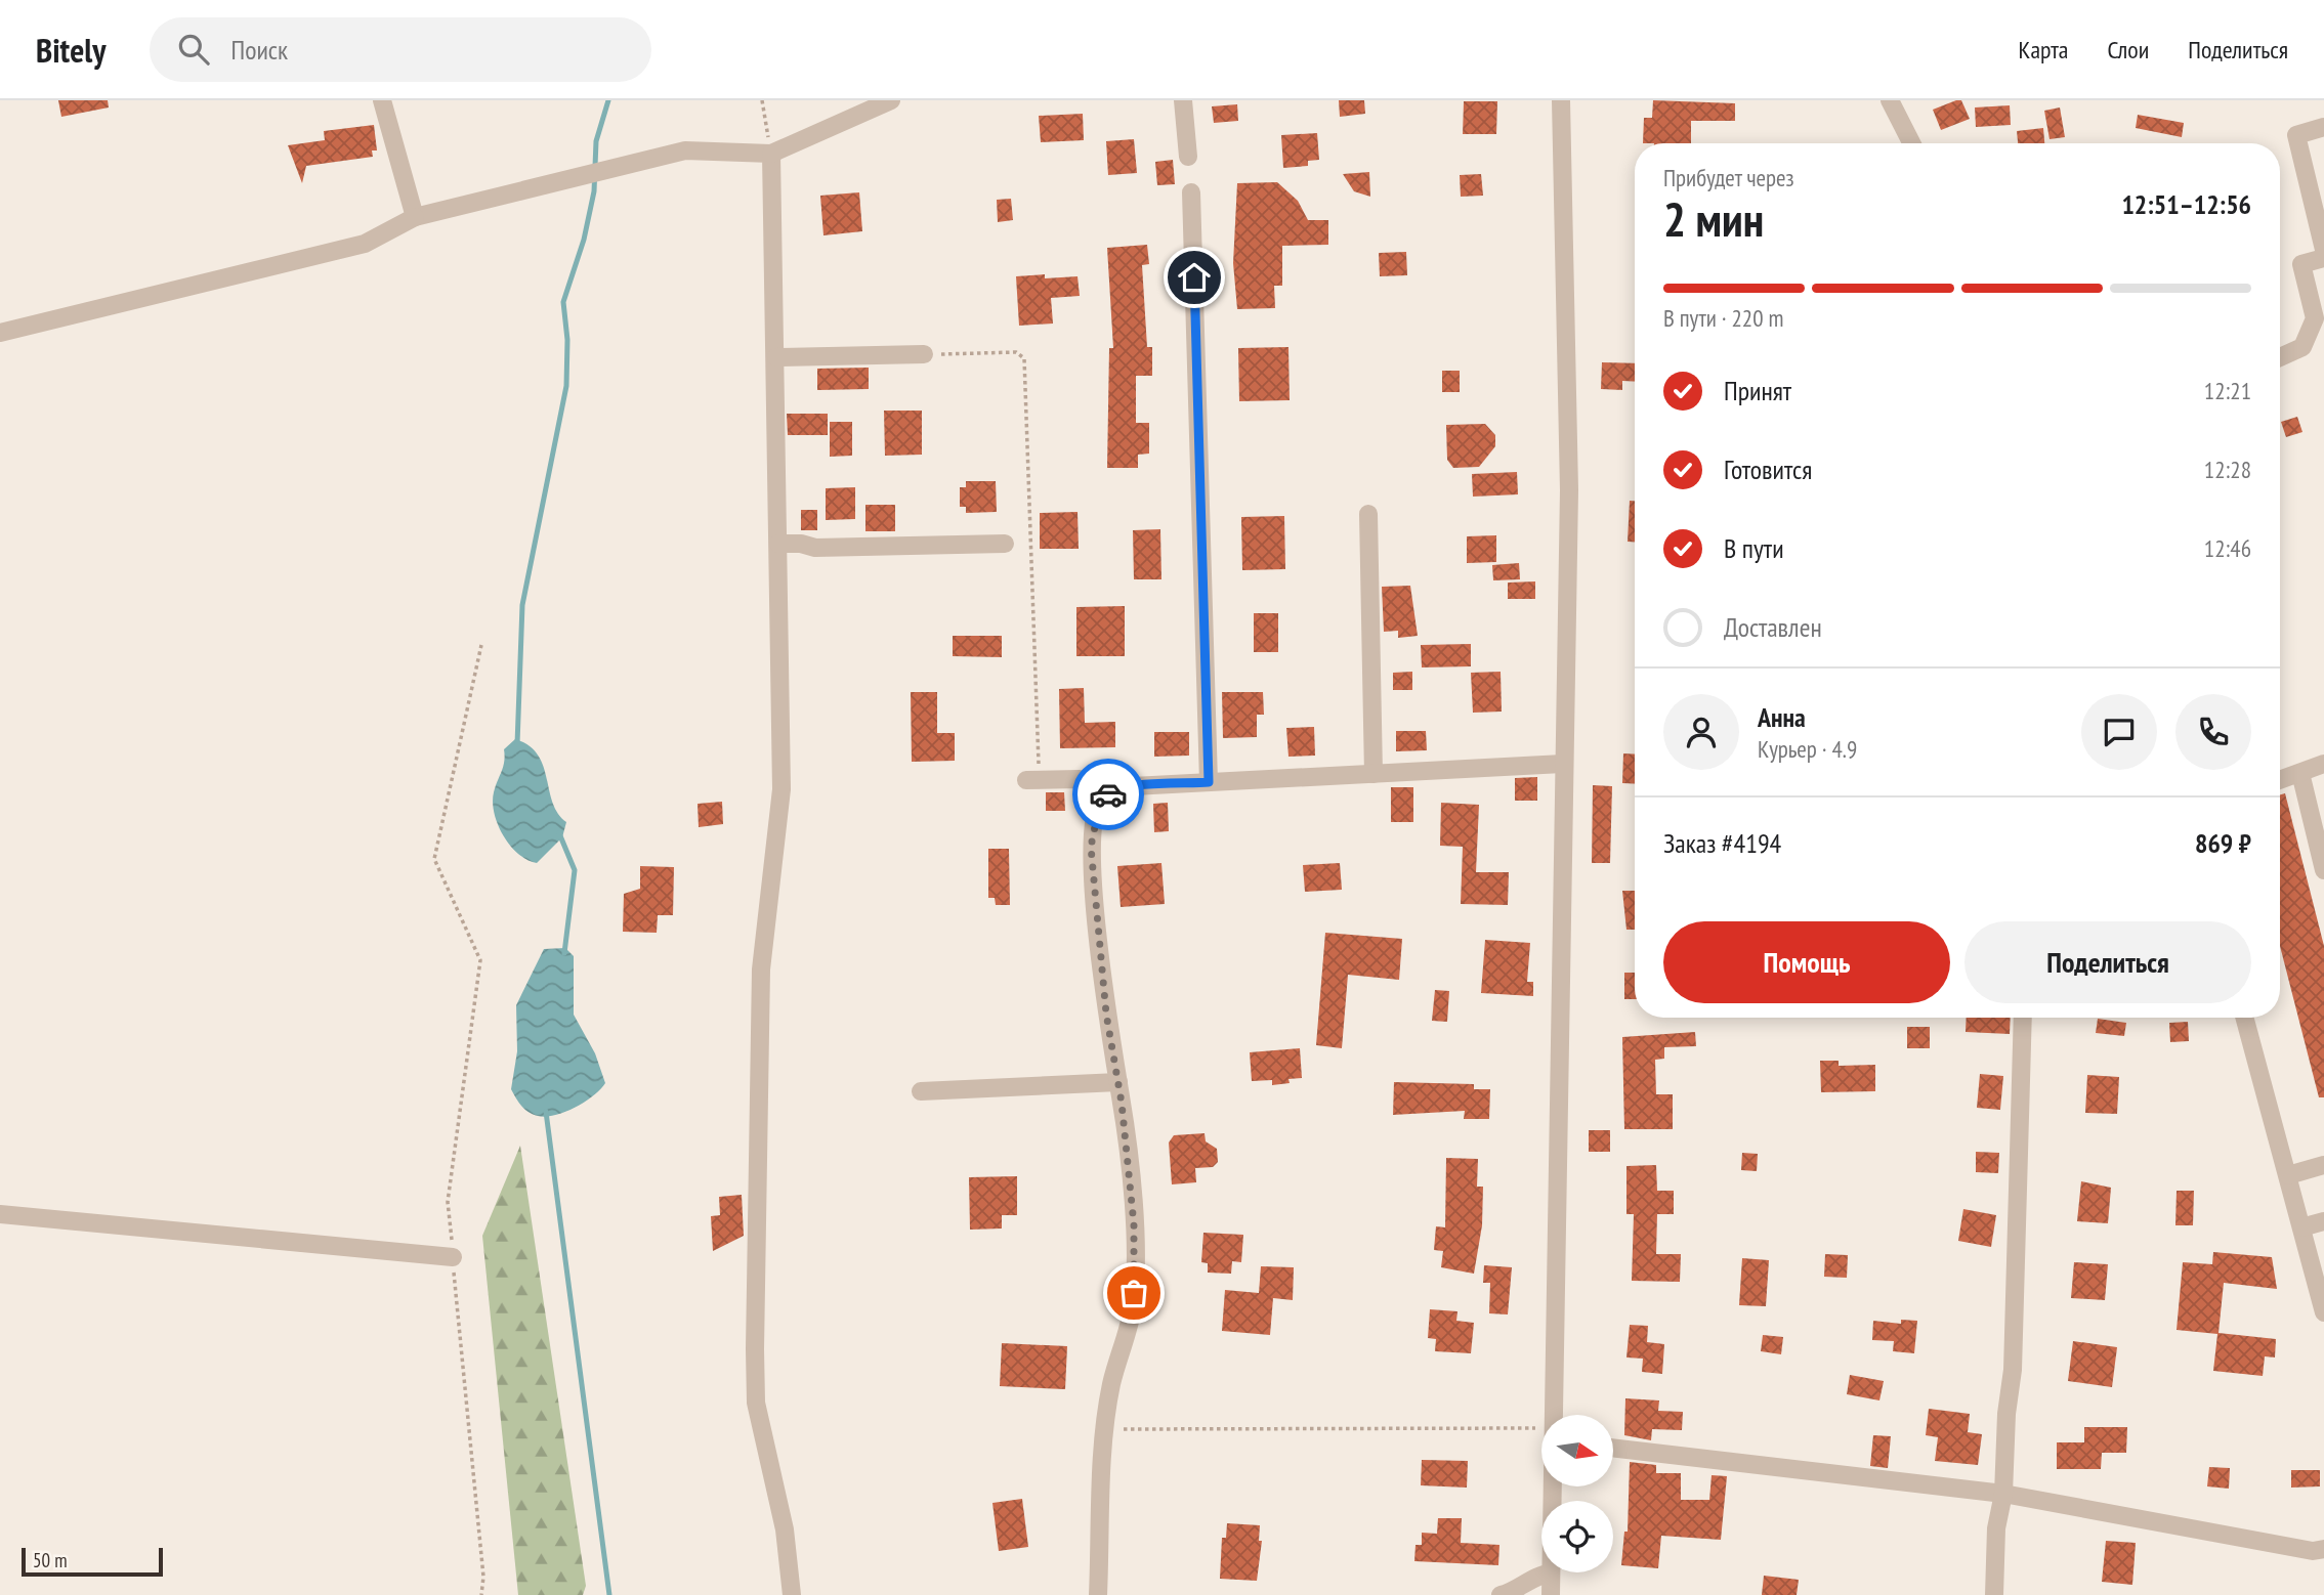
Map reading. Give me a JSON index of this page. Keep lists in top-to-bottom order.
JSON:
{
  "scale_bar": "50 m",
  "north": "right",
  "page": {
    "header": "Bitely",
    "search": "Поиск",
    "nav": ["Карта", "Слои", "Поделиться"],
    "heading": ["2 мин", "Прибудет через", "12:51–12:56"],
    "panel": [
      "Анна",
      "Курьер · 4.9",
      "Заказ #4194",
      "869 ₽"
    ],
    "bar": "В пути · 220 m",
    "list": [
      ["Принят", "12:21"],
      ["Готовится", "12:28"],
      ["В пути", "12:46"],
      "Доставлен"
    ],
    "buttons": ["Помощь", "Поделиться"],
    "scale": "50 m"
  }
}
